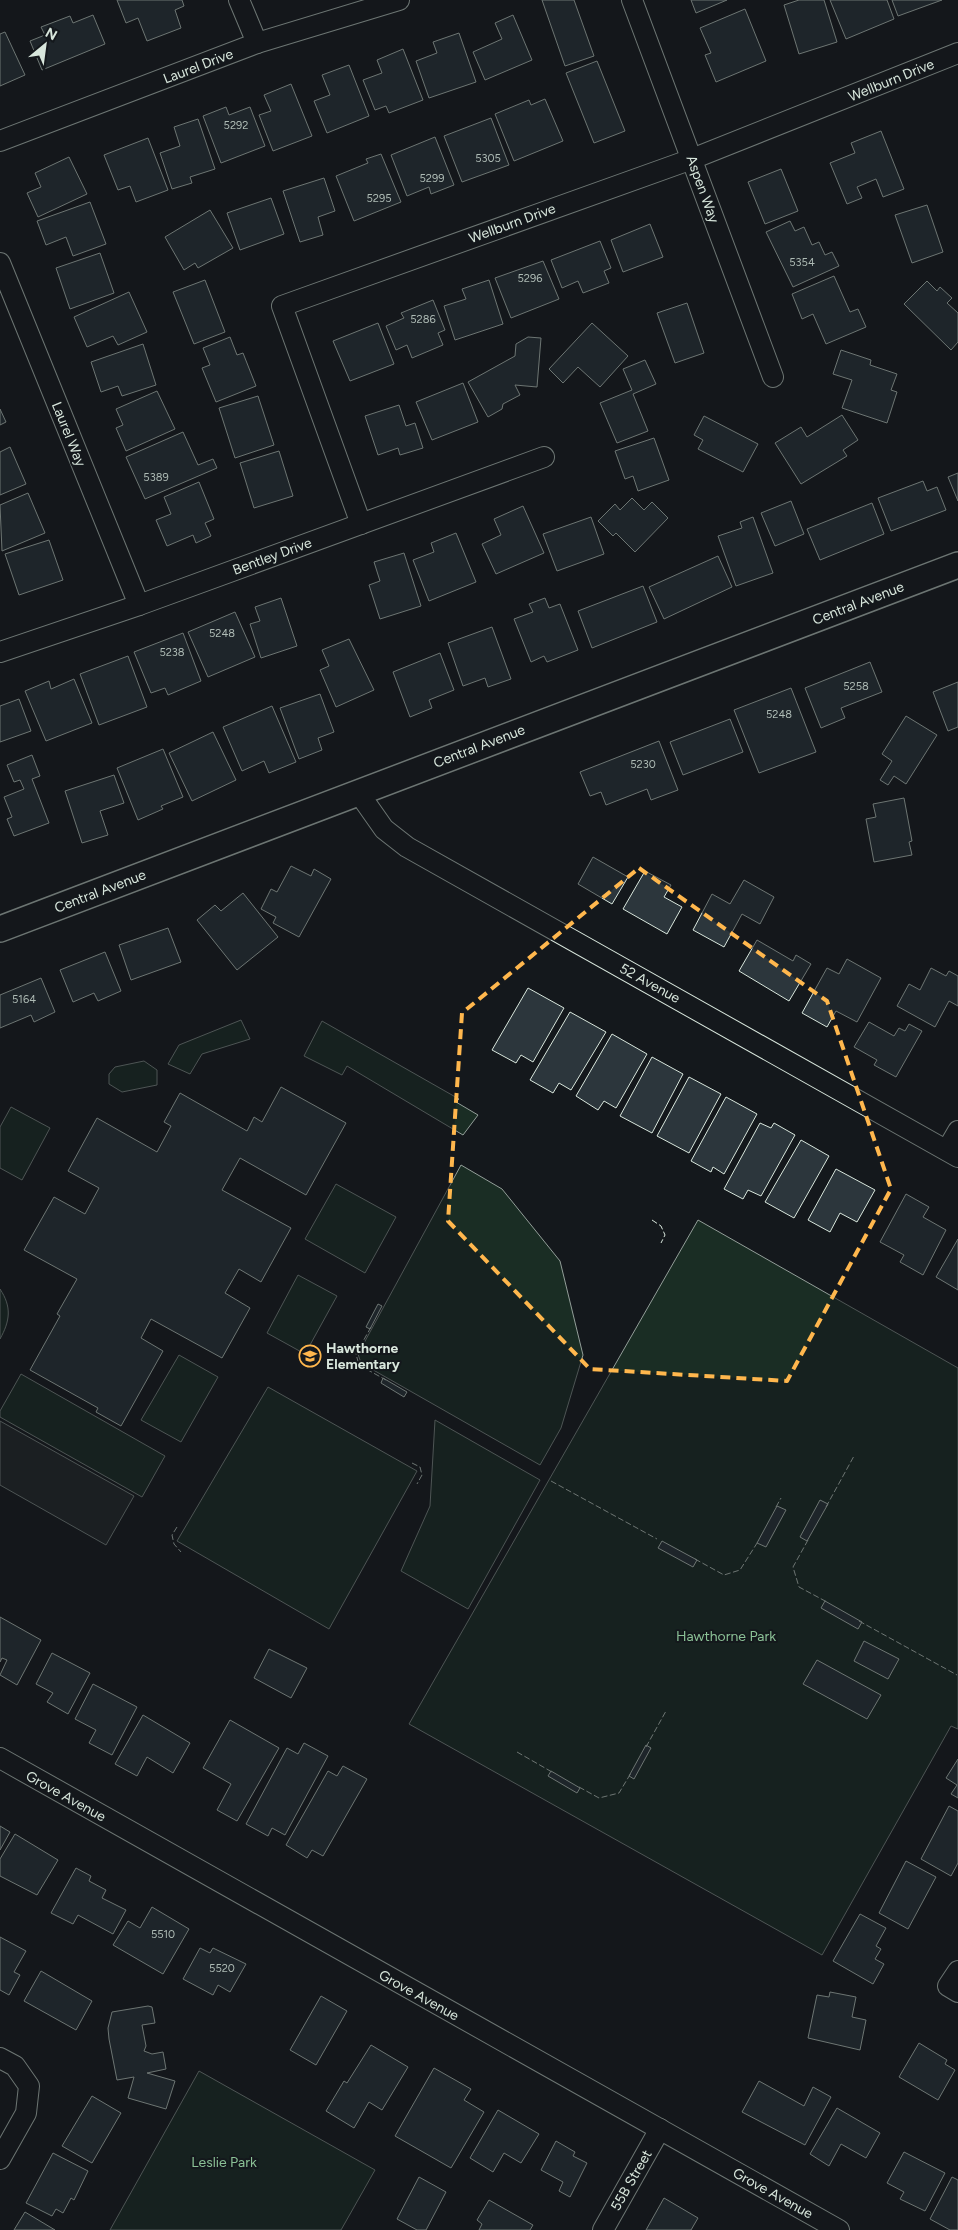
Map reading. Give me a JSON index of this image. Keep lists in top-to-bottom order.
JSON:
{
  "streets": {
    "street": [
      "Laurel Drive",
      "Wellburn Drive",
      "Aspen Way",
      "Laurel Way",
      "Bentley Drive",
      "Central Avenue",
      "52 Avenue",
      "Grove Avenue",
      "55B Street"
    ]
  },
  "crossings": [
    ["Wellburn Drive", "Aspen Way"],
    ["Wellburn Drive", "Bentley Drive"],
    ["Laurel Way", "Bentley Drive"],
    ["Central Avenue", "52 Avenue"],
    ["Grove Avenue", "55B Street"]
  ],
  "parks": ["Hawthorne Park", "Leslie Park"],
  "places": {
    "school or university": ["Hawthorne Elementary"]
  },
  "house_numbers": [
    "5292",
    "5305",
    "5299",
    "5295",
    "5354",
    "5296",
    "5286",
    "5389",
    "5248",
    "5238",
    "5258",
    "5248",
    "5230",
    "5164",
    "5510",
    "5520"
  ],
  "north": "top right"
}
